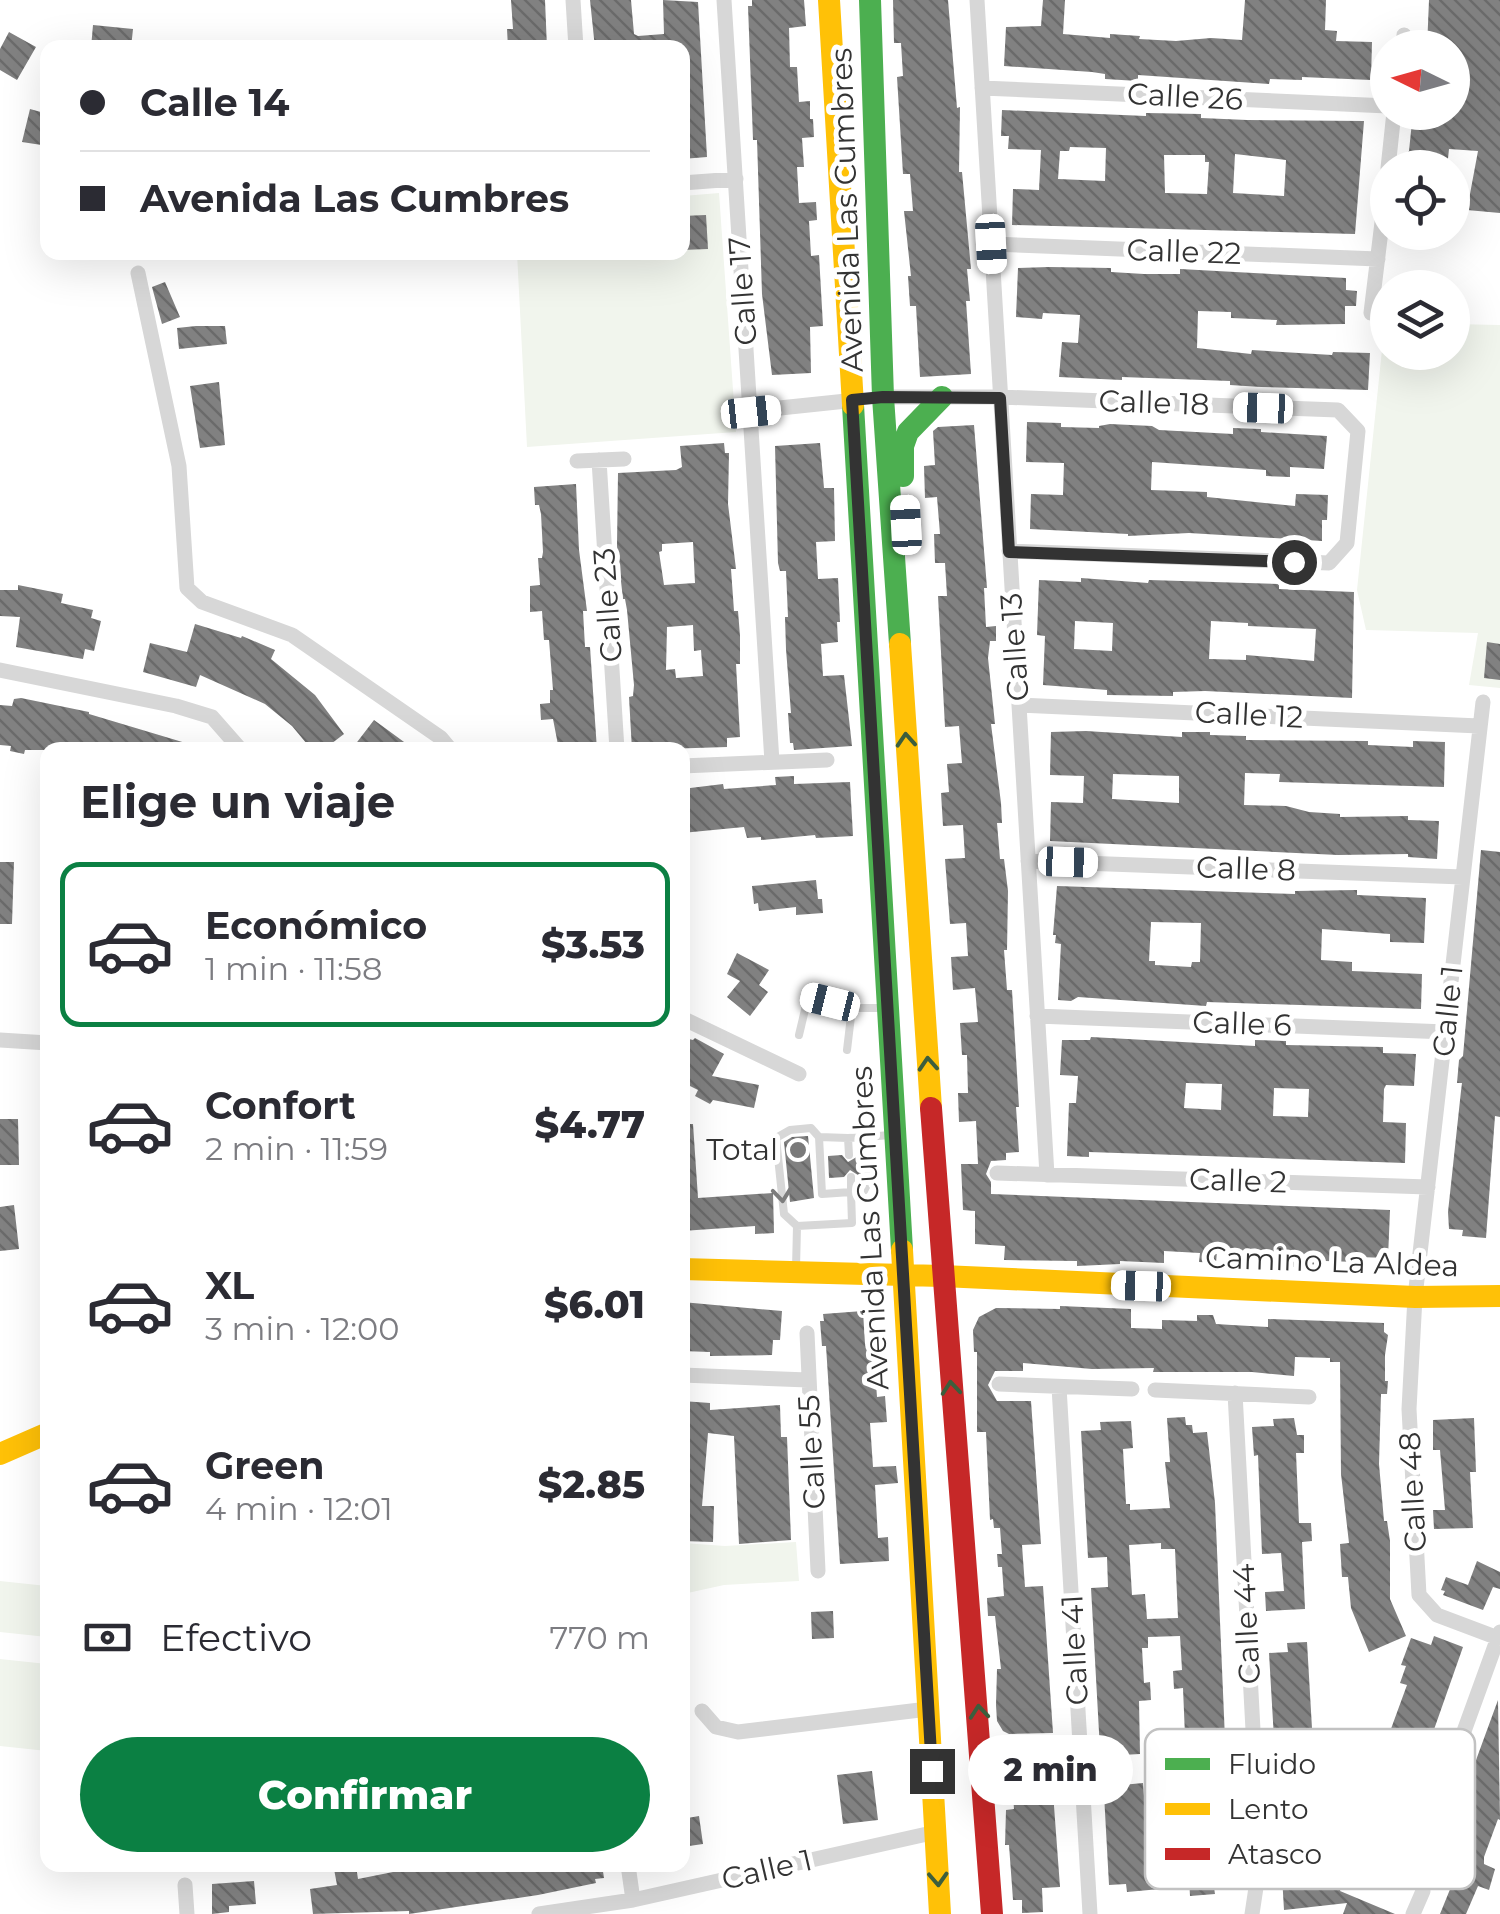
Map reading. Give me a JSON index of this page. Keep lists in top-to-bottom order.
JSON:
{
  "streets": {
    "main road": ["Avenida Las Cumbres", "Camino La Aldea"],
    "street": [
      "Calle 26",
      "Calle 22",
      "Calle 17",
      "Calle 18",
      "Calle 23",
      "Calle 13",
      "Calle 12",
      "Calle 8",
      "Calle 1",
      "Calle 6",
      "Calle 2",
      "Calle 55",
      "Calle 48",
      "Calle 44",
      "Calle 41"
    ]
  },
  "crossings": [
    ["Calle 26", "Calle 13"],
    ["Avenida Las Cumbres", "Calle 18"],
    ["Avenida Las Cumbres", "Calle 1"],
    ["Avenida Las Cumbres", "Camino La Aldea"],
    ["Calle 22", "Calle 13"],
    ["Calle 17", "Calle 18"],
    ["Calle 18", "Calle 13"],
    ["Calle 13", "Calle 12"],
    ["Calle 13", "Calle 8"],
    ["Calle 13", "Calle 6"],
    ["Calle 13", "Calle 2"],
    ["Calle 12", "Calle 1"],
    ["Calle 8", "Calle 1"],
    ["Calle 1", "Calle 6"],
    ["Calle 1", "Calle 2"],
    ["Calle 1", "Camino La Aldea"],
    ["Calle 1", "Calle 48"],
    ["Camino La Aldea", "Calle 48"]
  ],
  "places": ["Total"],
  "legend": ["Fluido", "Lento", "Atasco"],
  "north": "left",
  "page": {
    "banner": ["Calle 14", "Avenida Las Cumbres"],
    "heading": "Elige un viaje",
    "list": [
      {
        "name": "Económico",
        "note": "1 min · 11:58",
        "value": "$3.53"
      },
      {
        "name": "Confort",
        "note": "2 min · 11:59",
        "value": "$4.77"
      },
      {
        "name": "XL",
        "note": "3 min · 12:00",
        "value": "$6.01"
      },
      {
        "name": "Green",
        "note": "4 min · 12:01",
        "value": "$2.85"
      }
    ],
    "pay": ["Efectivo", "770 m"],
    "buttons": "Confirmar",
    "bubble": "2 min"
  }
}
